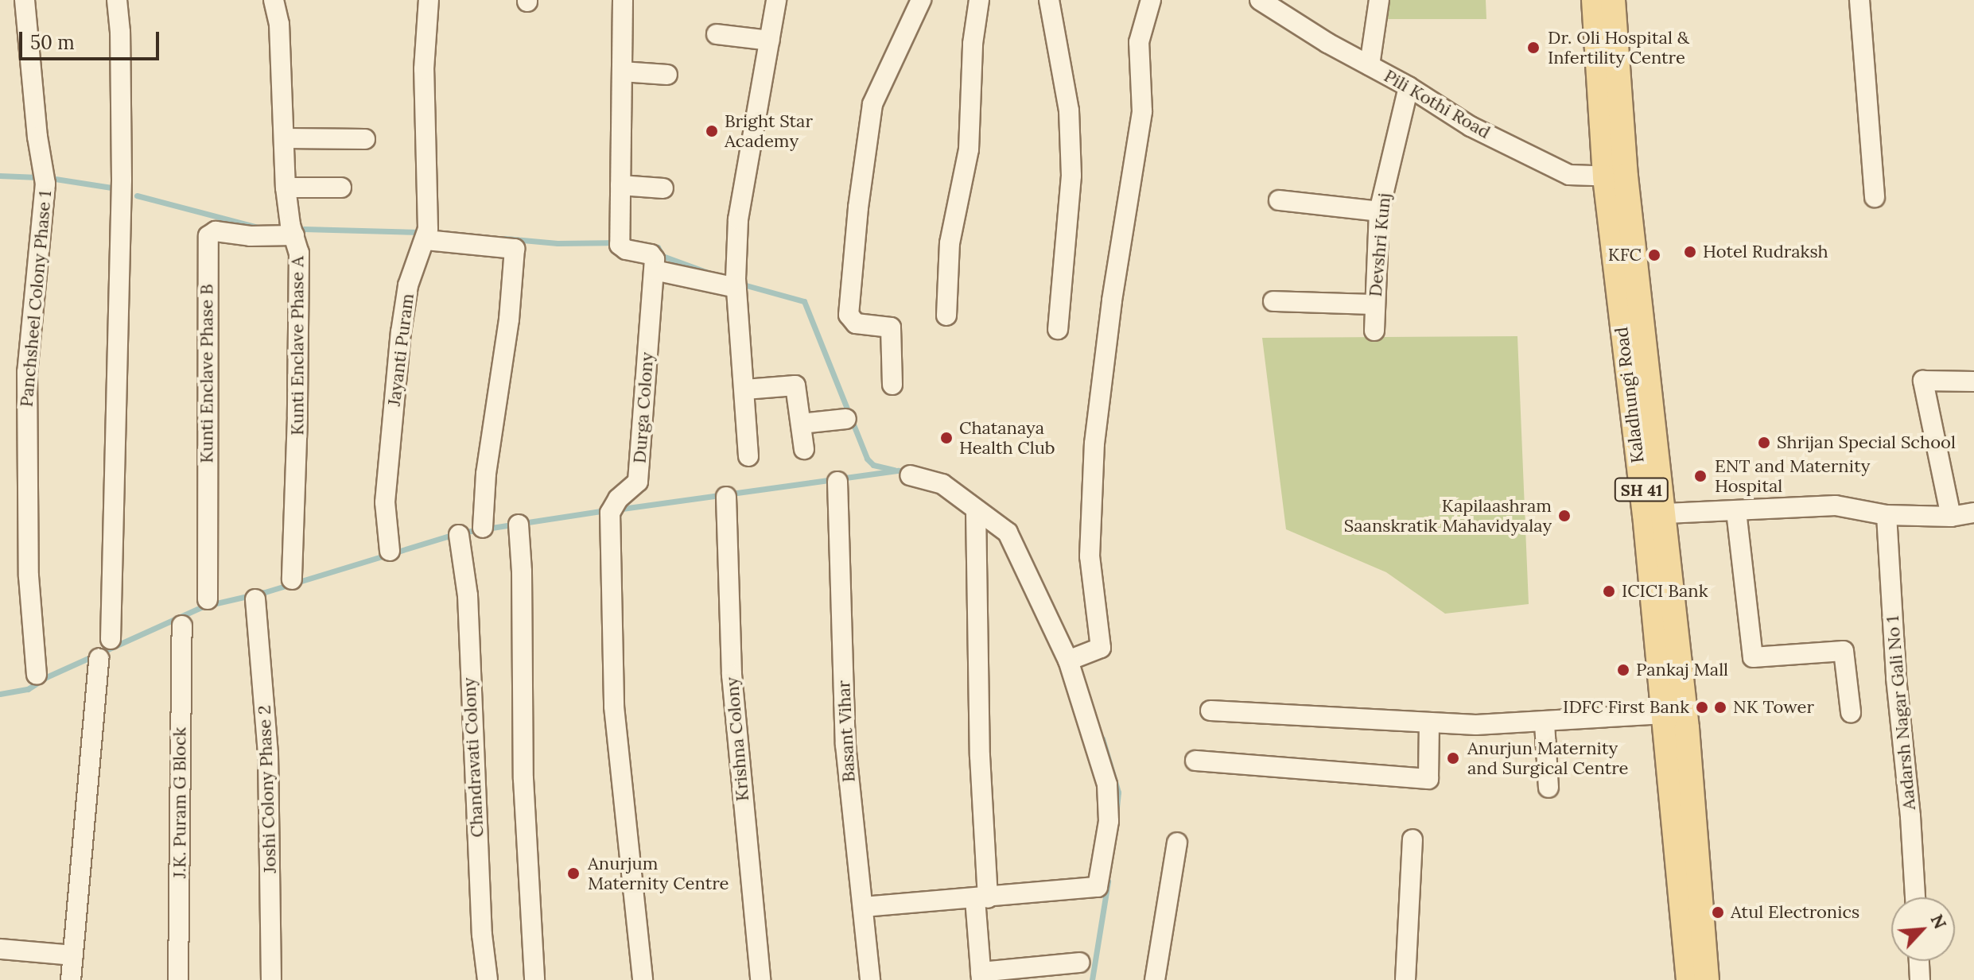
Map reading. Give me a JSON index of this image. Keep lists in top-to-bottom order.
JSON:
{
  "streets": {
    "main road": ["Kaladhungi Road", "SH 41"],
    "street": [
      "Pili Kothi Road",
      "Devshri Kunj",
      "Panchsheel Colony Phase 1",
      "Kunti Enclave Phase A",
      "Jayanti Puram",
      "Kunti Enclave Phase B",
      "Durga Colony",
      "Aadarsh Nagar Gali No 1",
      "Basant Vihar",
      "Krishna Colony",
      "Chandravati Colony",
      "Joshi Colony Phase 2",
      "J.K. Puram G Block"
    ]
  },
  "crossings": [
    ["Pili Kothi Road", "Devshri Kunj"],
    ["Pili Kothi Road", "Kaladhungi Road"],
    ["Kunti Enclave Phase A", "Kunti Enclave Phase B"]
  ],
  "places": [
    "Dr. Oli Hospital & Infertility Centre",
    "Bright Star Academy",
    "Hotel Rudraksh",
    "KFC",
    "Chatanaya Health Club",
    "Shrijan Special School",
    "ENT and Maternity Hospital",
    "Kapilaashram Saanskratik Mahavidyalay",
    "ICICI Bank",
    "Pankaj Mall",
    "IDFC First Bank",
    "NK Tower",
    "Anurjun Maternity and Surgical Centre",
    "Anurjum Maternity Centre",
    "Atul Electronics"
  ],
  "scale_bar": "50 m",
  "north": "top right"
}
